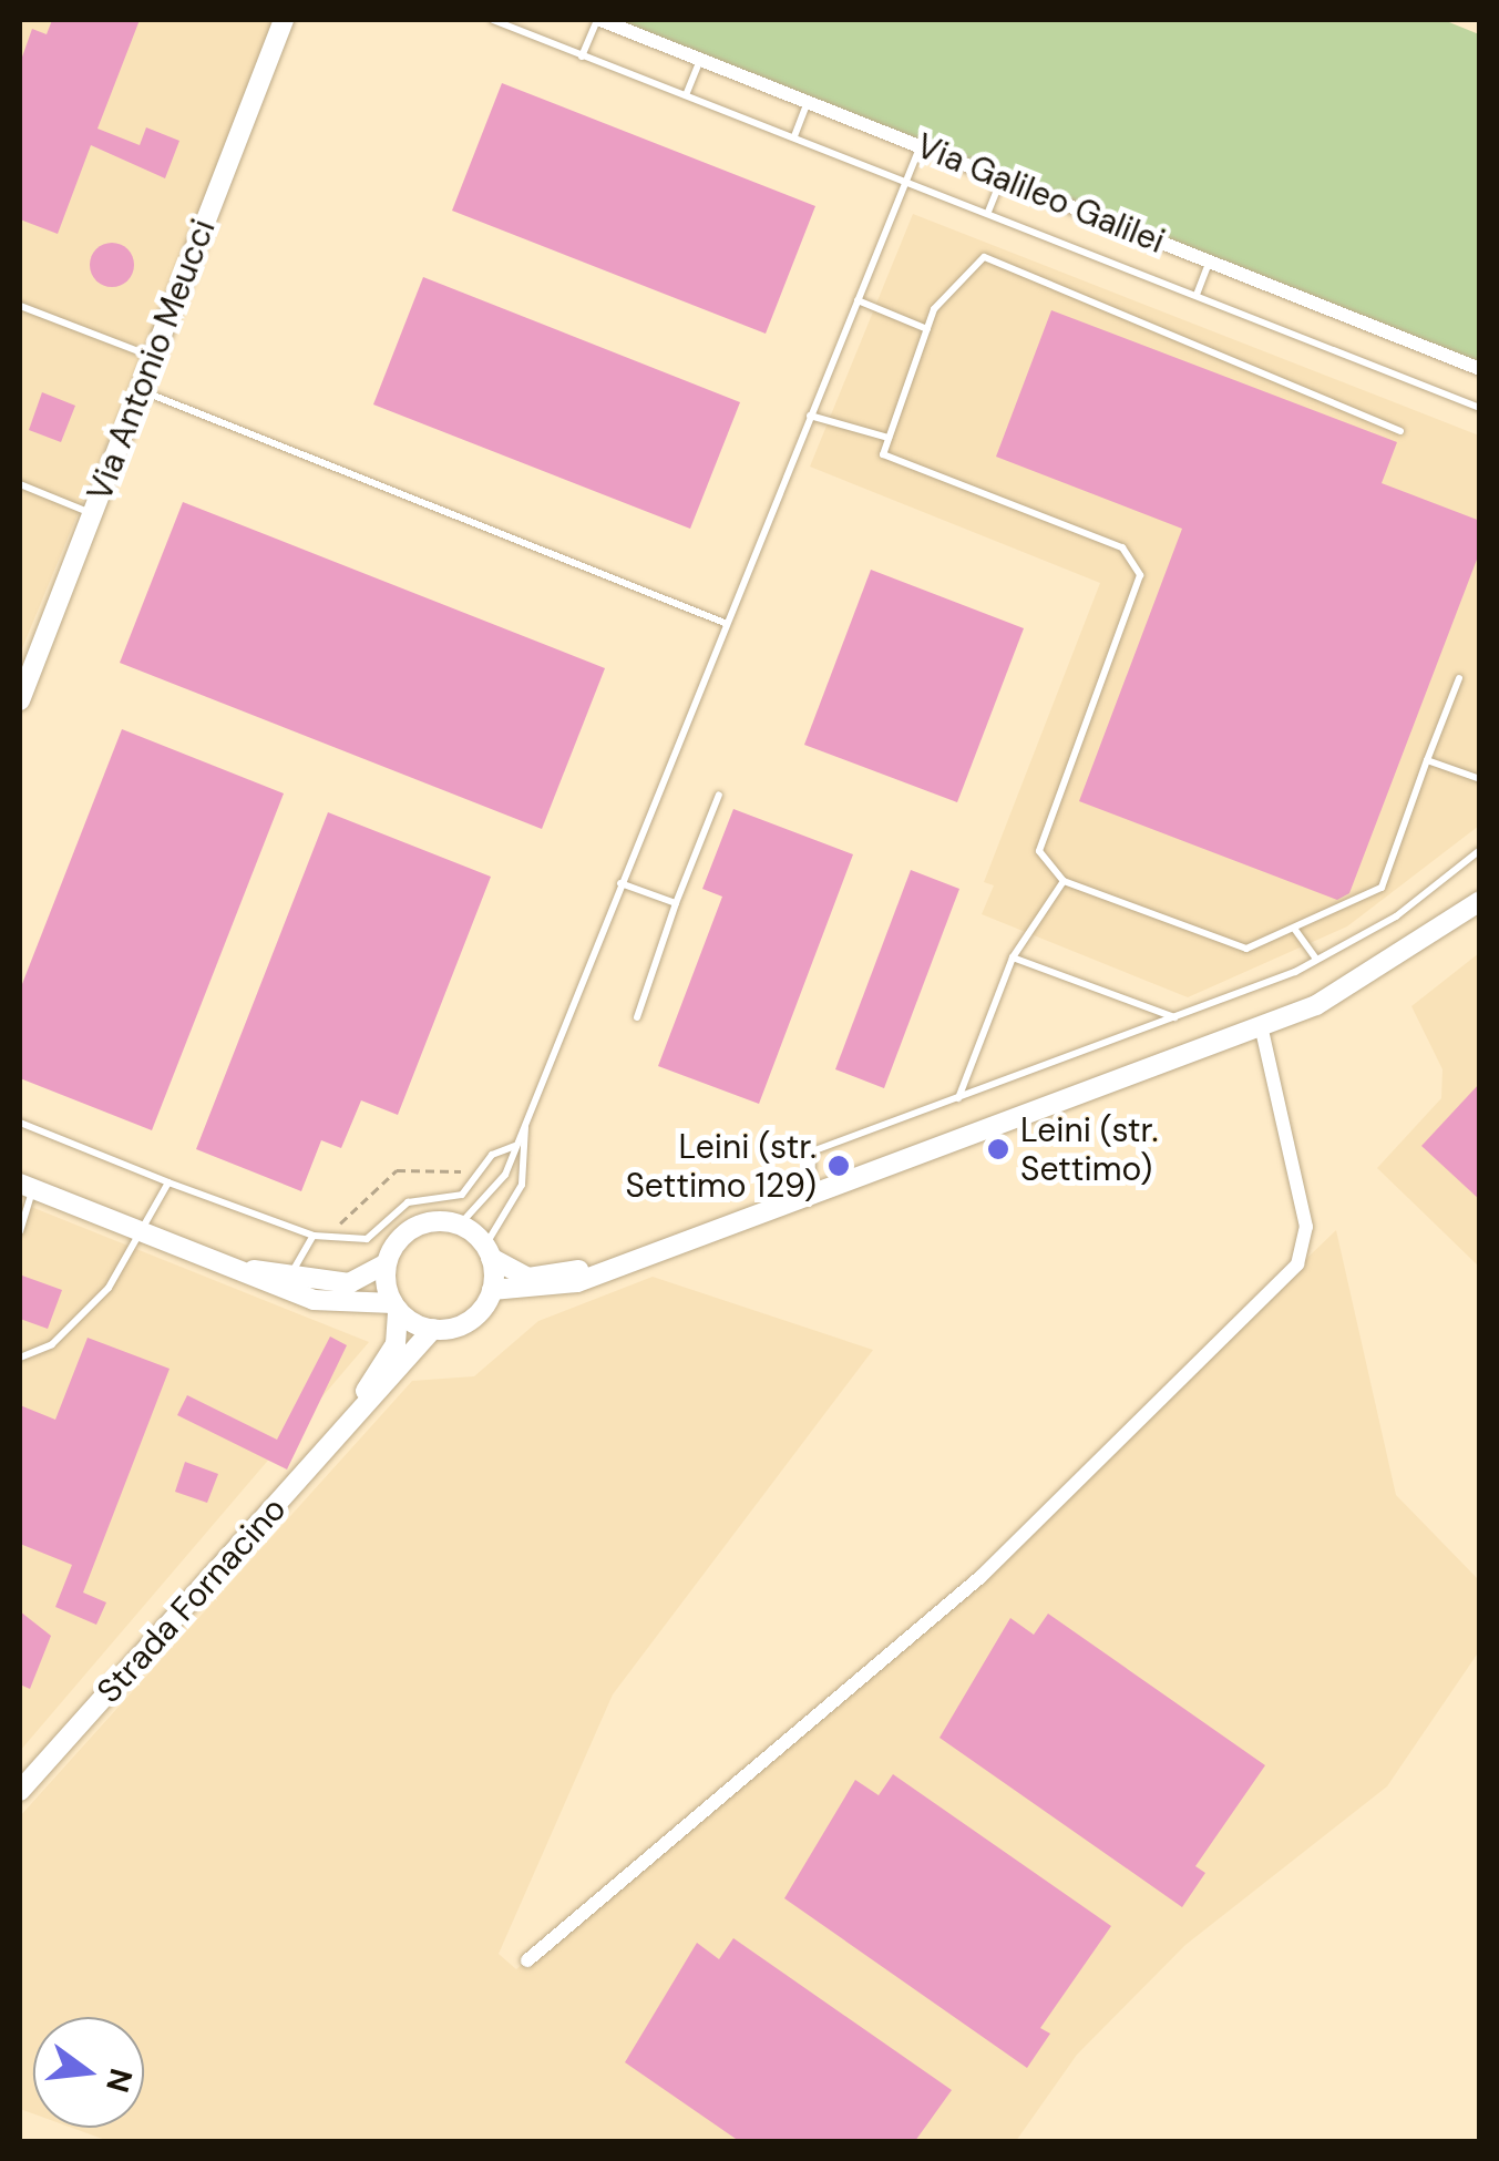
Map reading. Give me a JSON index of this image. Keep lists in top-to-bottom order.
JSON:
{
  "streets": {
    "street": ["Via Galileo Galilei", "Via Antonio Meucci", "Strada Fornacino"]
  },
  "places": ["Leini (str. Settimo)", "Leini (str. Settimo 129)"],
  "north": "right"
}
